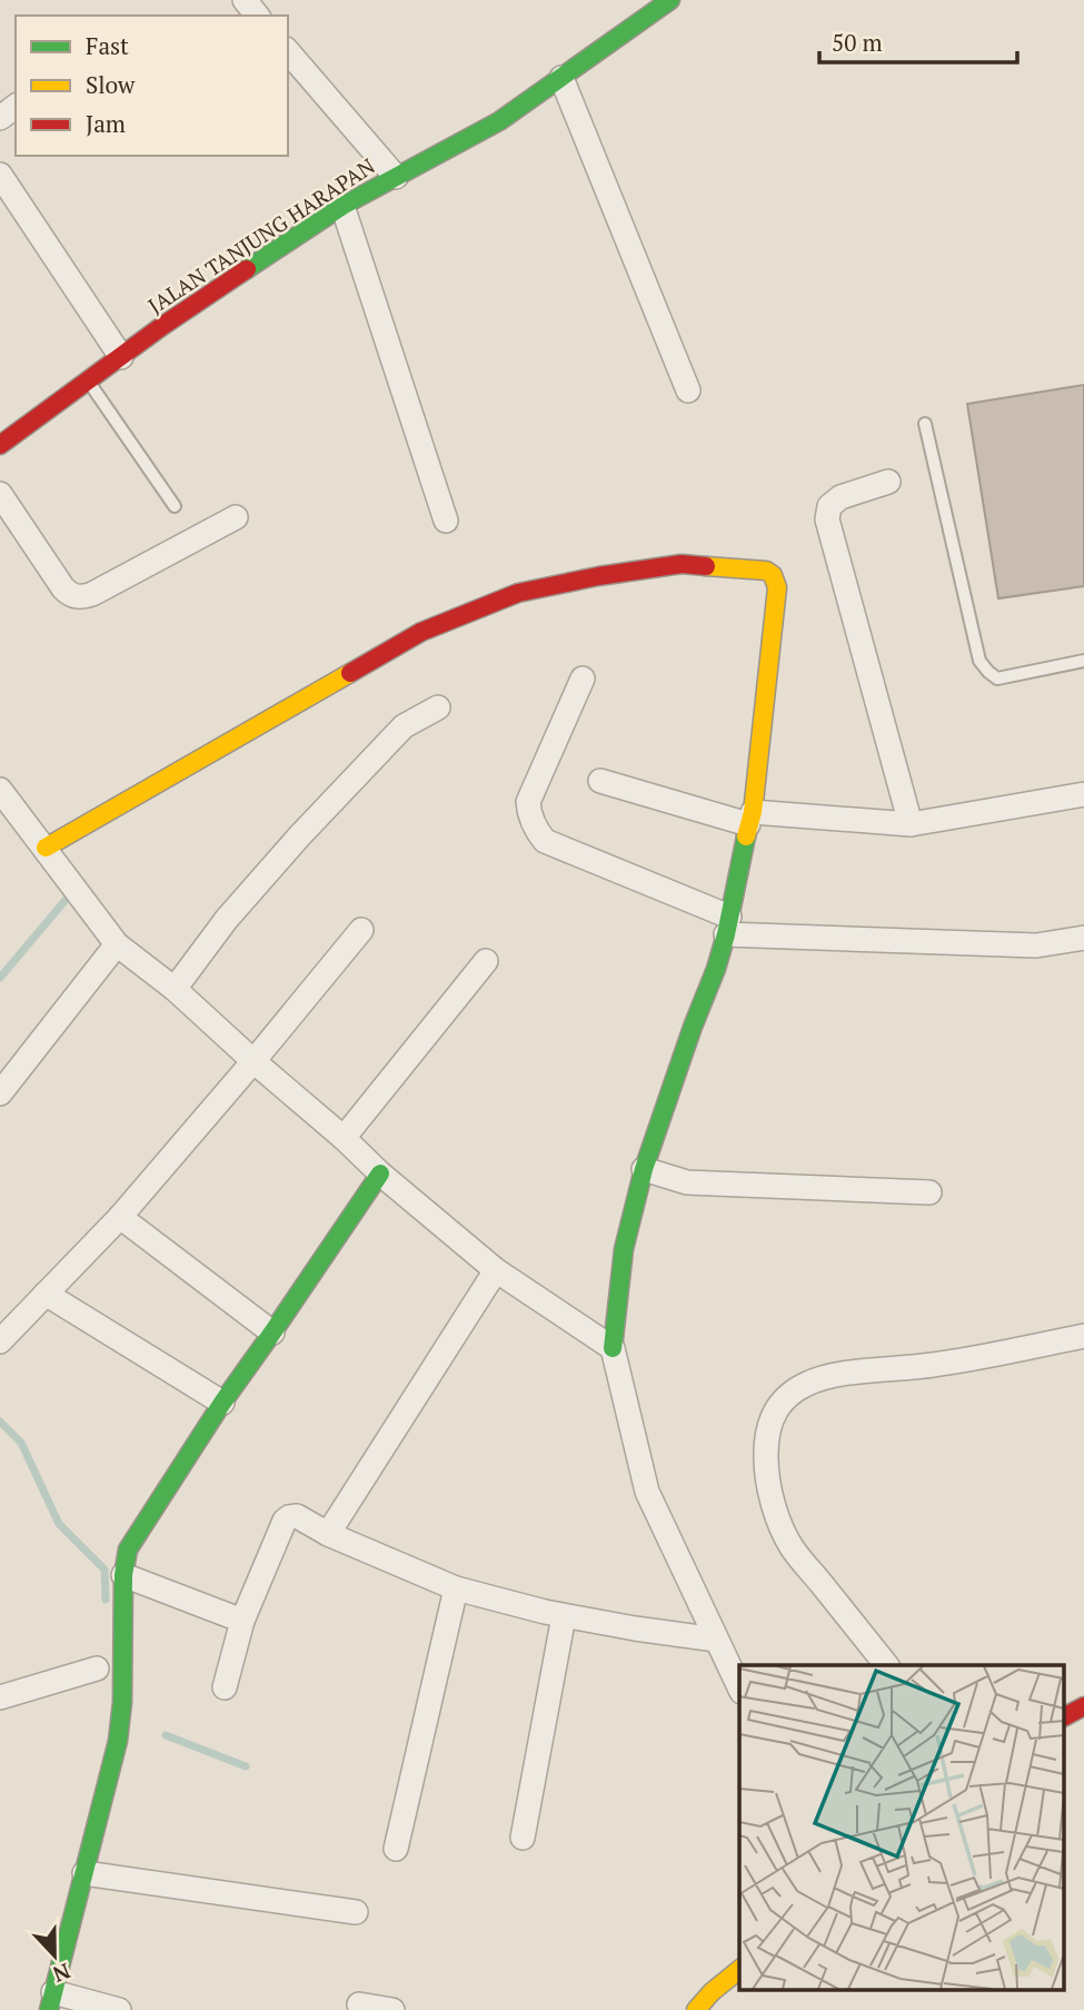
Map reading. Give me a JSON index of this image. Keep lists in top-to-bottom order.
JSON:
{
  "streets": {
    "street": ["JALAN TANJUNG HARAPAN"]
  },
  "legend": ["Fast", "Slow", "Jam"],
  "scale_bar": "50 m",
  "north": "bottom"
}
